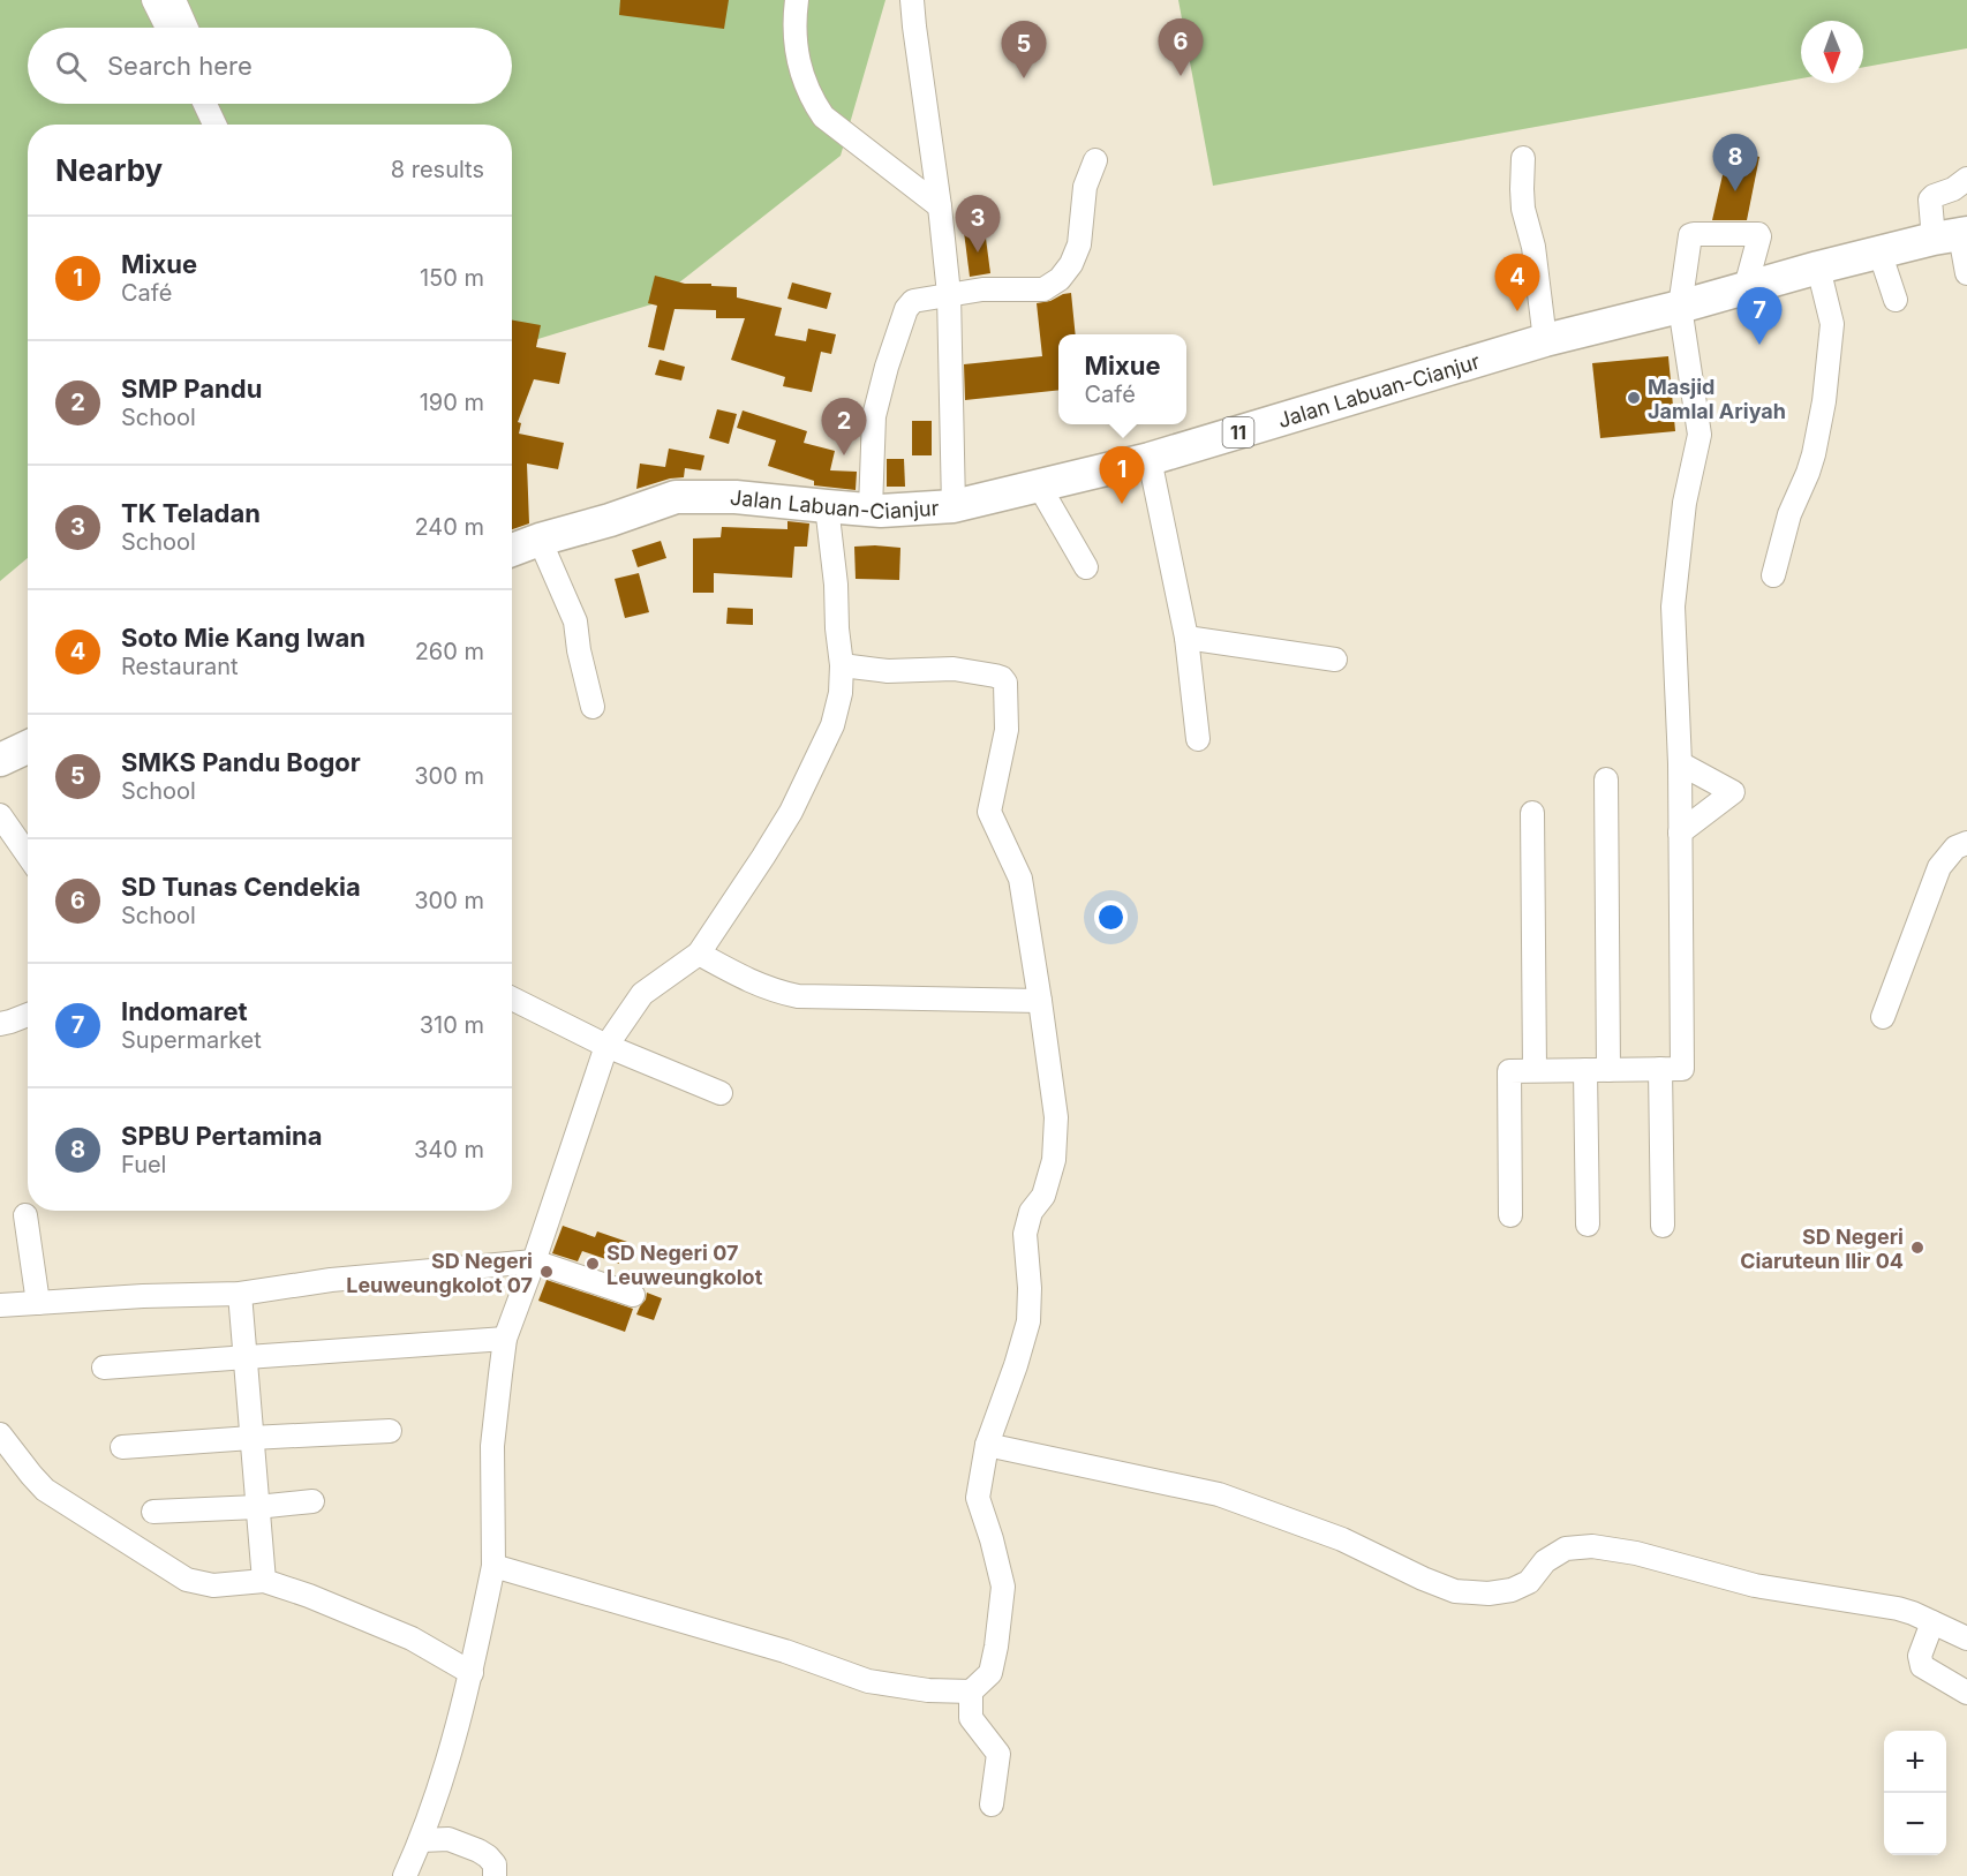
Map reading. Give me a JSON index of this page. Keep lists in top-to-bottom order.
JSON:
{
  "streets": {
    "highway": ["Jalan Labuan-Cianjur", "11"]
  },
  "places": [
    "Masjid Jamlal Ariyah",
    "SD Negeri Ciaruteun Ilir 04",
    "SD Negeri 07 Leuweungkolot",
    "SD Negeri Leuweungkolot 07"
  ],
  "north": "bottom",
  "page": {
    "pins": [
      "6",
      "5",
      "8",
      "3",
      "4",
      "7",
      "2",
      "1"
    ],
    "search": "Search here",
    "heading": ["Nearby", "8 results"],
    "list": [
      {
        "mark": "1",
        "name": "Mixue",
        "note": "Café",
        "value": "150 m"
      },
      {
        "mark": "2",
        "name": "SMP Pandu",
        "note": "School",
        "value": "190 m"
      },
      {
        "mark": "3",
        "name": "TK Teladan",
        "note": "School",
        "value": "240 m"
      },
      {
        "mark": "4",
        "name": "Soto Mie Kang Iwan",
        "note": "Restaurant",
        "value": "260 m"
      },
      {
        "mark": "5",
        "name": "SMKS Pandu Bogor",
        "note": "School",
        "value": "300 m"
      },
      {
        "mark": "6",
        "name": "SD Tunas Cendekia",
        "note": "School",
        "value": "300 m"
      },
      {
        "mark": "7",
        "name": "Indomaret",
        "note": "Supermarket",
        "value": "310 m"
      },
      {
        "mark": "8",
        "name": "SPBU Pertamina",
        "note": "Fuel",
        "value": "340 m"
      }
    ],
    "popup": ["Mixue", "Café"],
    "map_buttons": ["+", "−"]
  }
}
